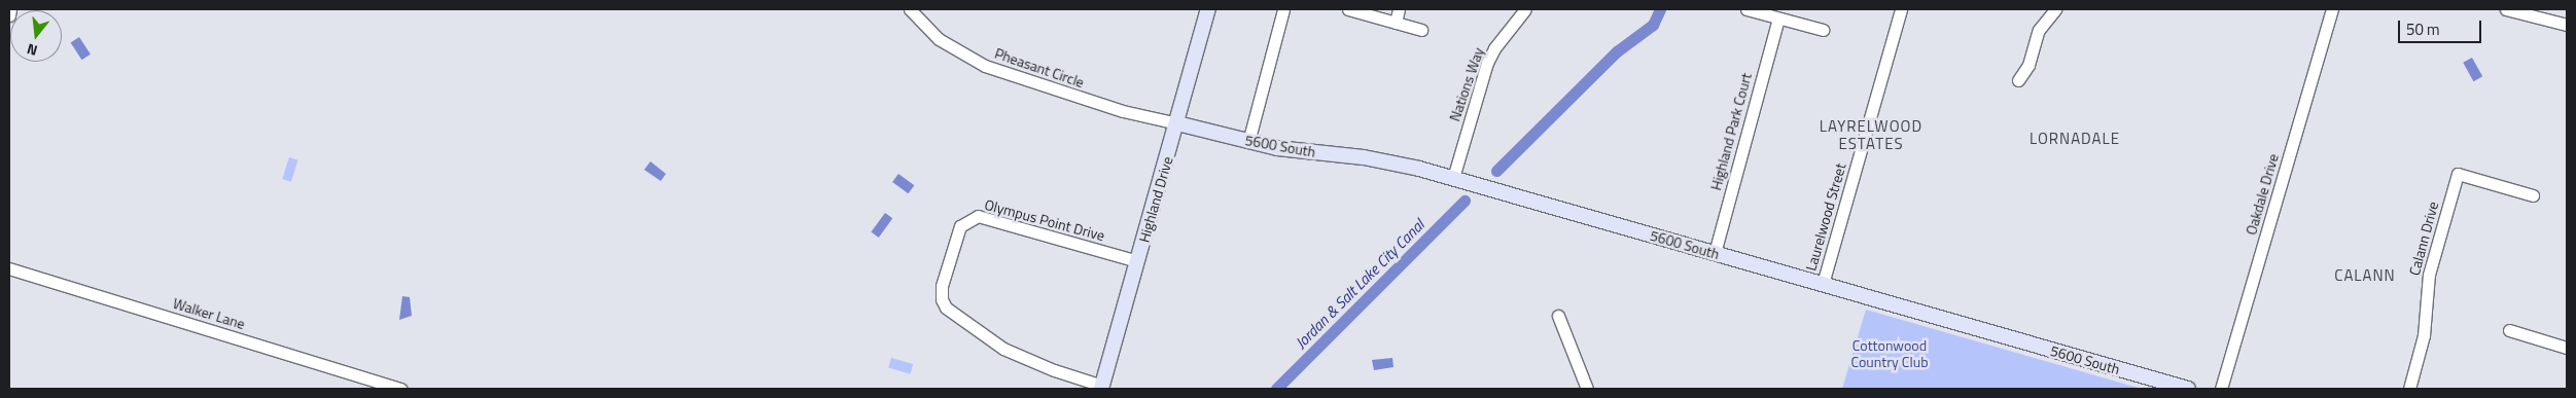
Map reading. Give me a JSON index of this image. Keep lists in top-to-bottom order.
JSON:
{
  "streets": {
    "main road": ["5600 South", "Highland Drive"],
    "street": [
      "Pheasant Circle",
      "Nations Way",
      "Highland Park Court",
      "Oakdale Drive",
      "Laurelwood Street",
      "Olympus Point Drive",
      "Calann Drive",
      "Walker Lane"
    ]
  },
  "crossings": [
    ["Pheasant Circle", "5600 South"],
    ["Pheasant Circle", "Highland Drive"],
    ["Nations Way", "5600 South"],
    ["Highland Park Court", "5600 South"],
    ["5600 South", "Highland Drive"],
    ["5600 South", "Laurelwood Street"],
    ["Highland Drive", "Olympus Point Drive"]
  ],
  "districts": ["LAYRELWOOD ESTATES", "LORNADALE", "CALANN"],
  "water": ["Jordan & Salt Lake City Canal"],
  "parks": ["Cottonwood Country Club"],
  "scale_bar": "50 m",
  "north": "bottom"
}
